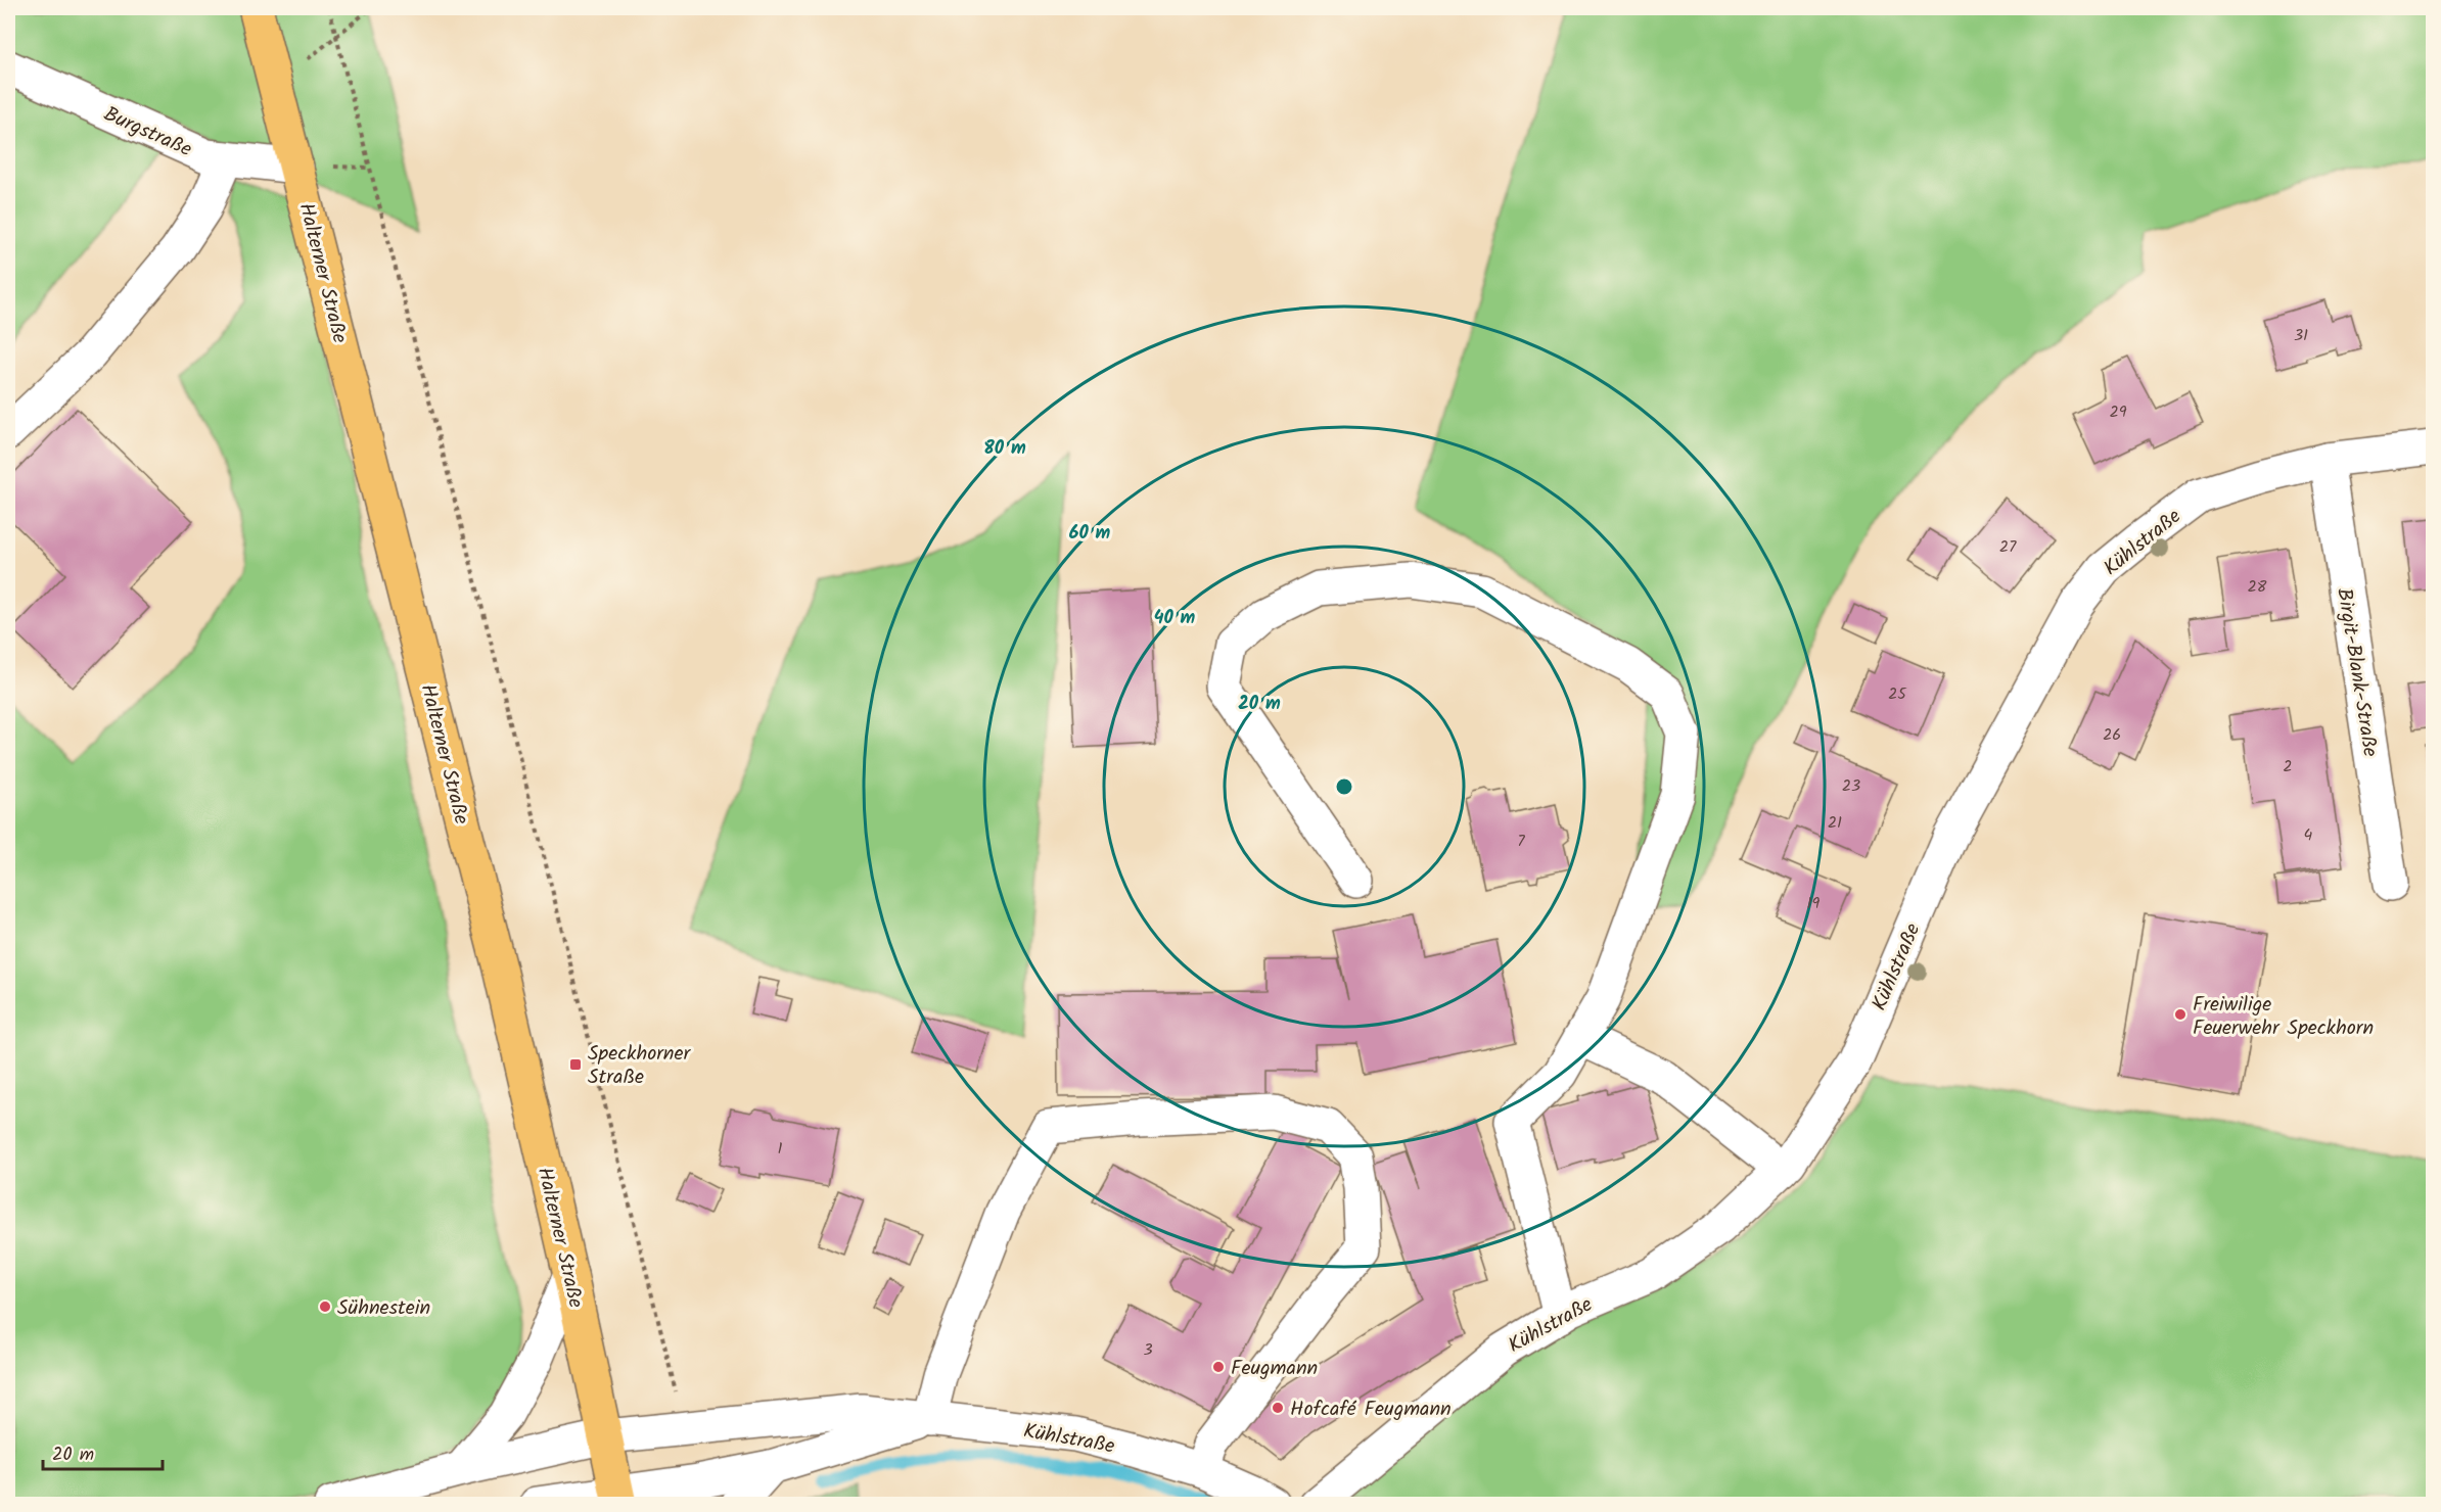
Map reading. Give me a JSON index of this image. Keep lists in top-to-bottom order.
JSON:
{
  "streets": {
    "main road": ["Halterner Straße"],
    "street": ["Burgstraße", "Kühlstraße", "Birgit-Blank-Straße"]
  },
  "crossings": [
    ["Burgstraße", "Halterner Straße"],
    ["Halterner Straße", "Kühlstraße"],
    ["Kühlstraße", "Birgit-Blank-Straße"]
  ],
  "places": {
    "other": [
      "Freiwilige Feuerwehr Speckhorn",
      "Sühnestein",
      "Feugmann",
      "Hofcafé Feugmann"
    ],
    "transit": ["Speckhorner Straße"]
  },
  "house_numbers": [
    "31",
    "29",
    "27",
    "28",
    "25",
    "26",
    "2",
    "23",
    "21",
    "4",
    "7",
    "19",
    "1",
    "3"
  ],
  "scale_bar": "20 m",
  "rings": [
    "80 m",
    "60 m",
    "40 m",
    "20 m"
  ]
}
